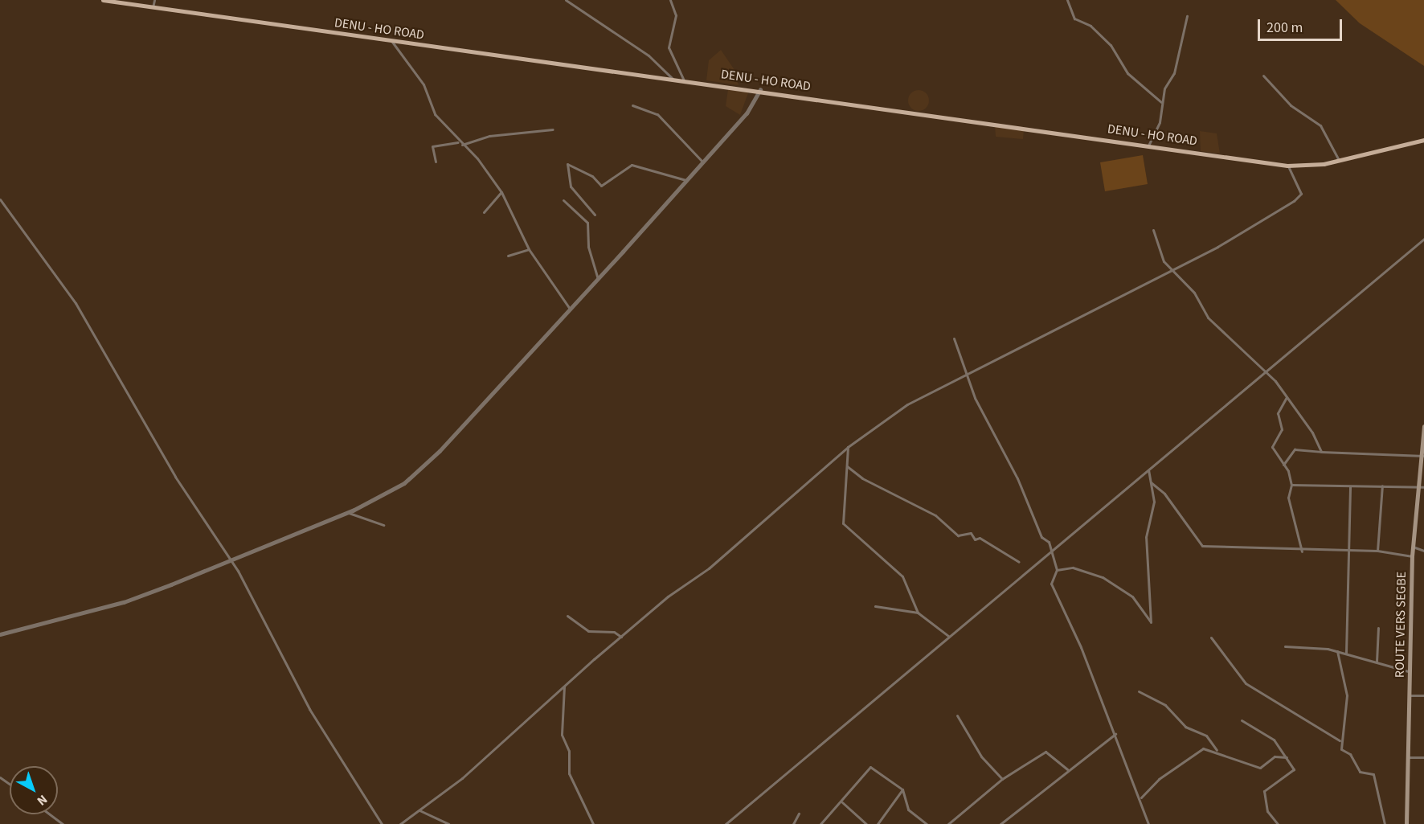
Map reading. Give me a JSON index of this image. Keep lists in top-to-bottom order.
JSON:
{
  "streets": {
    "main road": ["DENU - HO ROAD", "ROUTE VERS SEGBE"]
  },
  "scale_bar": "200 m",
  "north": "bottom right"
}
